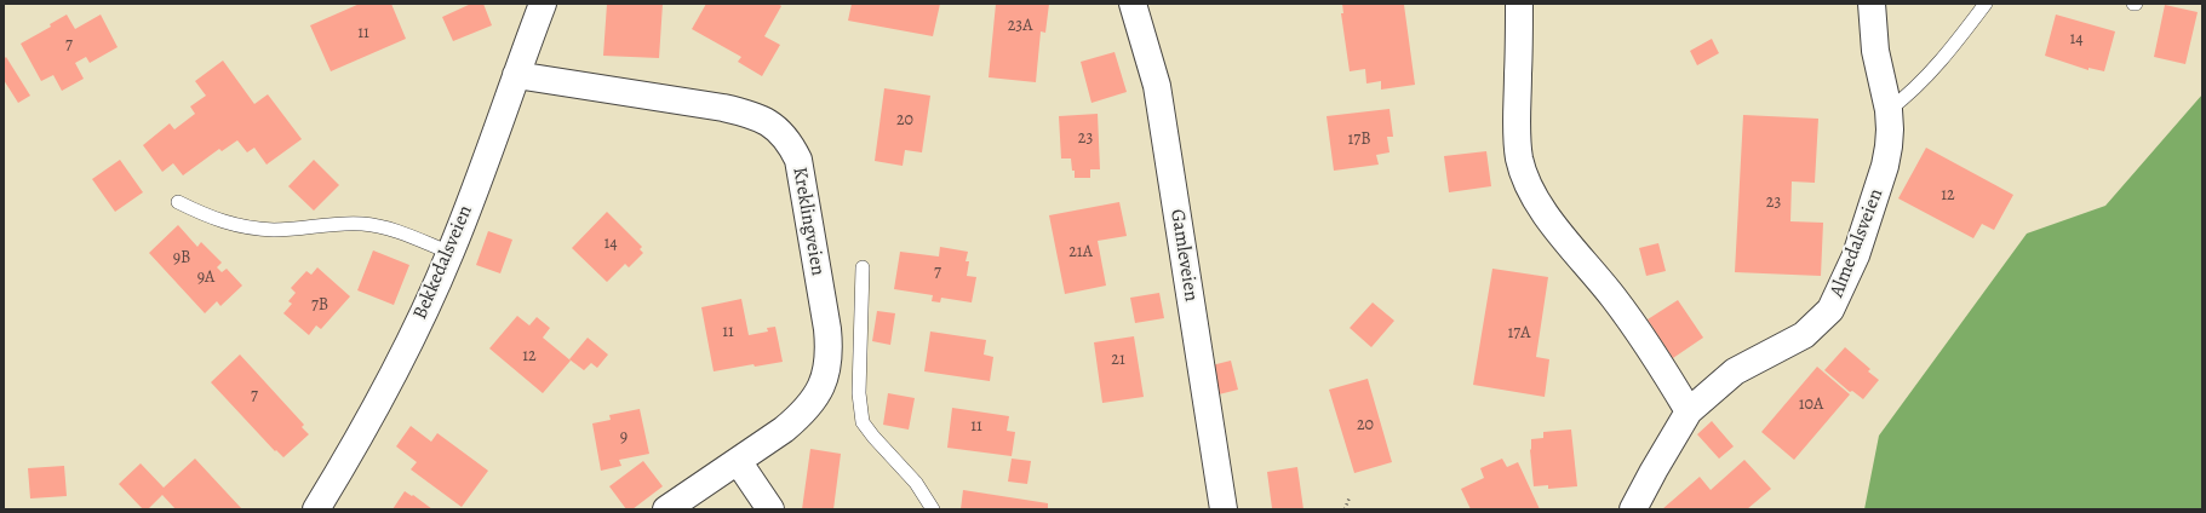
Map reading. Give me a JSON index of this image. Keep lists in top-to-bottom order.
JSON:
{
  "streets": {
    "street": [
      "Kreklingveien",
      "Almedalsveien",
      "Gamleveien",
      "Bekkedalsveien"
    ]
  },
  "crossings": [
    ["Kreklingveien", "Bekkedalsveien"]
  ],
  "house_numbers": [
    "23A",
    "11",
    "14",
    "7",
    "20",
    "23",
    "17B",
    "12",
    "23",
    "14",
    "21A",
    "9B",
    "7",
    "9A",
    "7B",
    "11",
    "17A",
    "12",
    "21",
    "7",
    "10A",
    "20",
    "11",
    "9"
  ]
}
